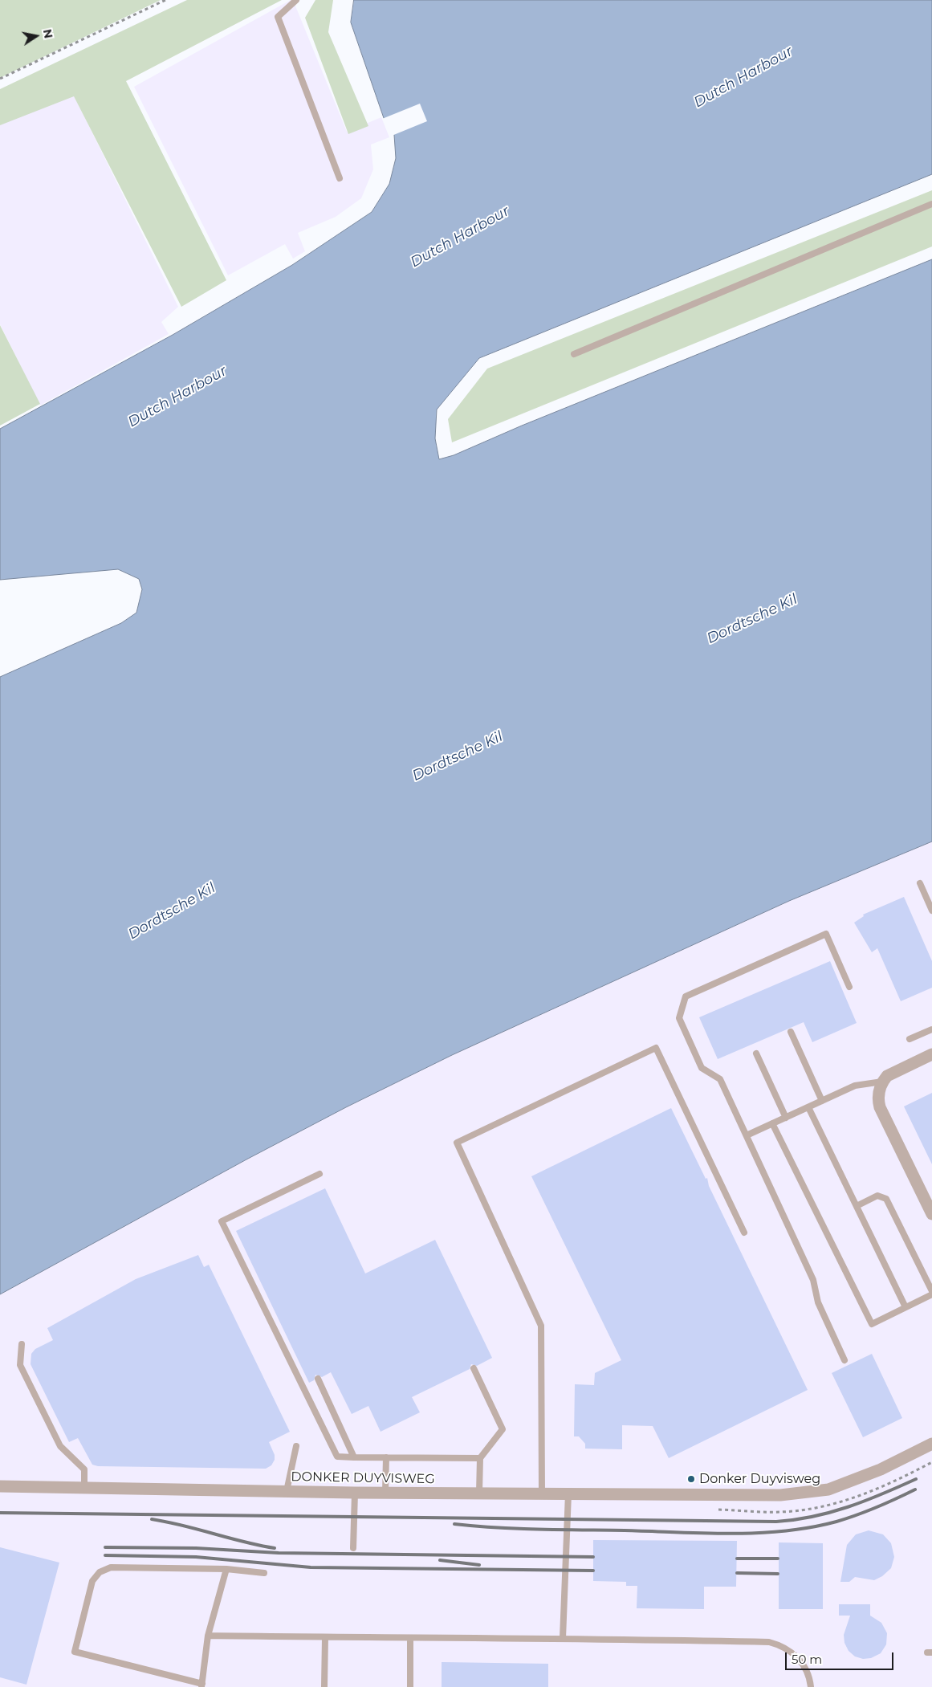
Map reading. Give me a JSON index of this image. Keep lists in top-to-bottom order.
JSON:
{
  "streets": {
    "street": ["DONKER DUYVISWEG"]
  },
  "water": ["Dutch Harbour", "Dordtsche Kil"],
  "places": ["Donker Duyvisweg"],
  "scale_bar": "50 m",
  "north": "right"
}
